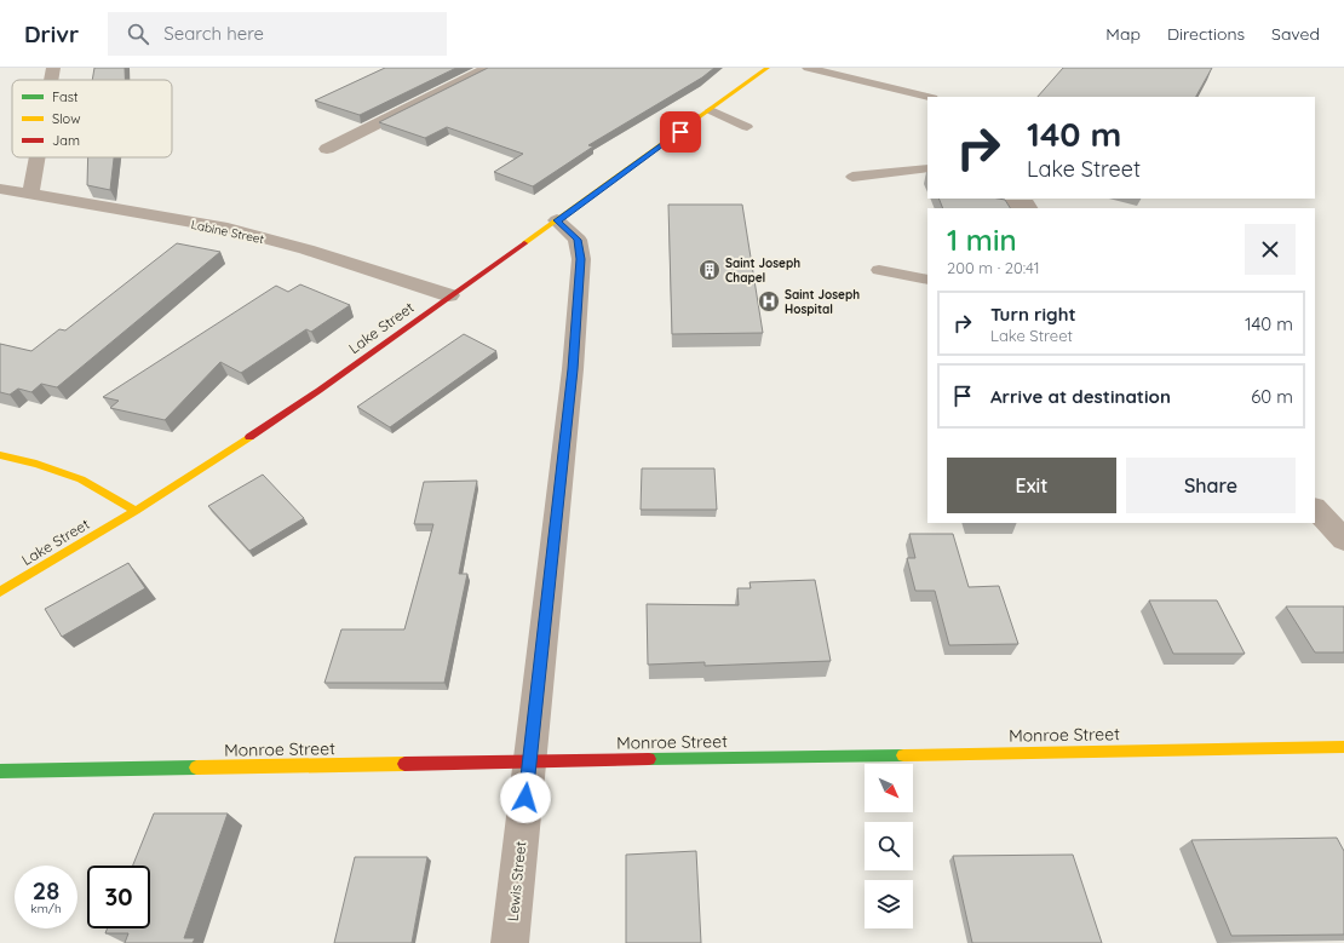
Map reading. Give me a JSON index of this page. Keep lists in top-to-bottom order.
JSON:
{
  "streets": {
    "street": [
      "Labine Street",
      "Lake Street",
      "Monroe Street",
      "Lewis Street"
    ]
  },
  "crossings": [
    ["Labine Street", "Lake Street"],
    ["Lake Street", "Lewis Street"],
    ["Monroe Street", "Lewis Street"]
  ],
  "places": {
    "building": ["Saint Joseph Chapel"],
    "hospital": ["Saint Joseph Hospital"]
  },
  "legend": ["Fast", "Slow", "Jam"],
  "north": "bottom right",
  "page": {
    "header": "Drivr",
    "search": "Search here",
    "nav": ["Map", "Directions", "Saved"],
    "turn": ["140 m", "Lake Street"],
    "heading": ["1 min", "200 m · 20:41"],
    "list": [
      {
        "name": "Turn right",
        "note": "Lake Street",
        "value": "140 m"
      },
      {
        "name": "Arrive at destination",
        "value": "60 m"
      }
    ],
    "buttons": ["Exit", "Share"],
    "speed": "28 km/h",
    "limit": "30"
  }
}
